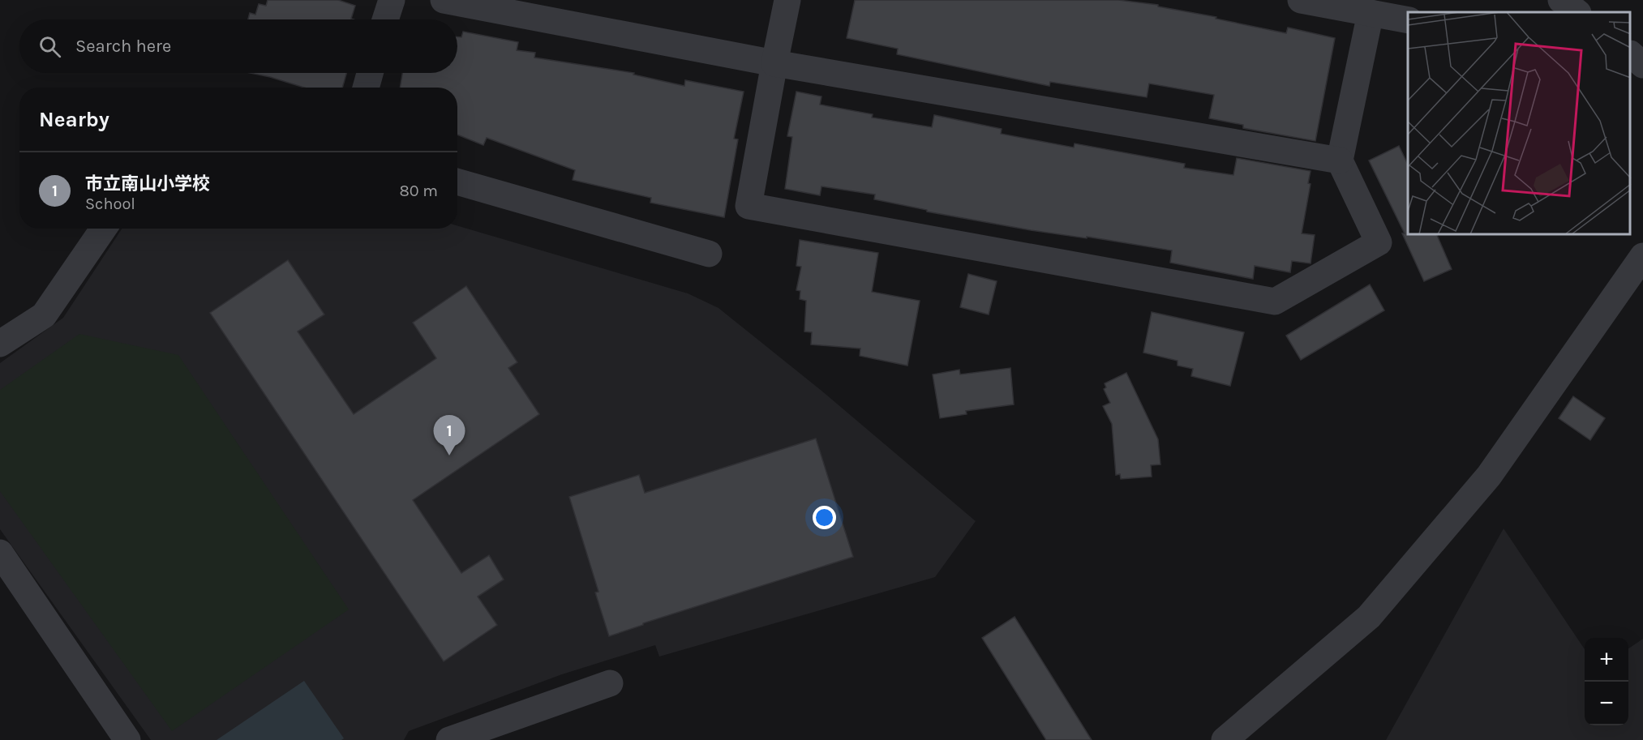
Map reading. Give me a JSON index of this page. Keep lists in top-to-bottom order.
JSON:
{
  "page": {
    "search": "Search here",
    "heading": "Nearby",
    "list": [
      {
        "mark": "1",
        "name": "市立南山小学校",
        "note": "School",
        "value": "80 m"
      }
    ],
    "pins": "1",
    "map_buttons": ["+", "−"]
  }
}
